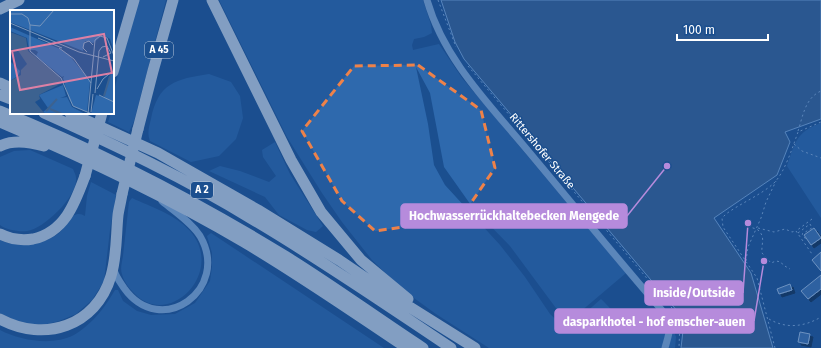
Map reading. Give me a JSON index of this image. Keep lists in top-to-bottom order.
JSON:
{
  "streets": {
    "highway": ["A 45", "A 2"],
    "street": ["Rittershofer Straße"]
  },
  "places": ["Hochwasserrückhaltebecken Mengede", "Inside/Outside", "dasparkhotel - hof emscher-auen"],
  "scale_bar": "100 m"
}
